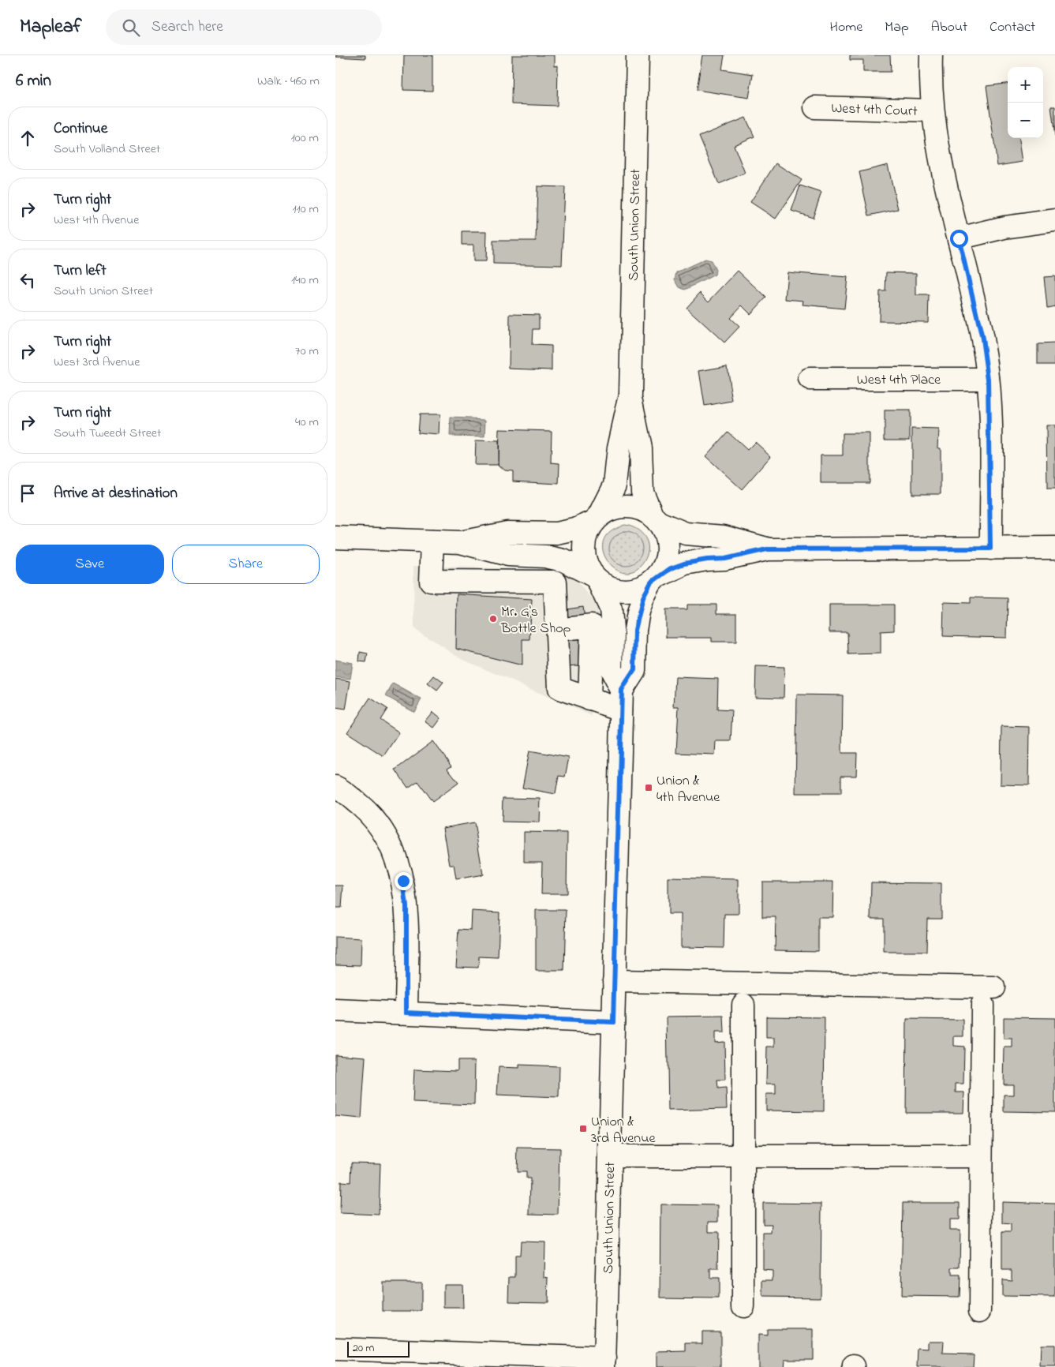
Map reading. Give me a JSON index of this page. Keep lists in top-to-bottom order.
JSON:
{
  "streets": {
    "street": ["West 4th Court", "South Union Street", "West 4th Place"]
  },
  "places": {
    "other": ["Mr. G's Bottle Shop"],
    "transit": ["Union & 4th Avenue", "Union & 3rd Avenue"]
  },
  "scale_bar": "20 m",
  "page": {
    "header": "Mapleaf",
    "search": "Search here",
    "nav": [
      "Home",
      "Map",
      "About",
      "Contact"
    ],
    "heading": ["6 min", "Walk · 460 m"],
    "map_buttons": ["+", "−"],
    "list": [
      ["Continue", "South Volland Street", "100 m"],
      ["Turn right", "West 4th Avenue", "110 m"],
      ["Turn left", "South Union Street", "140 m"],
      ["Turn right", "West 3rd Avenue", "70 m"],
      ["Turn right", "South Tweedt Street", "40 m"],
      "Arrive at destination"
    ],
    "buttons": ["Save", "Share"],
    "scale": "20 m"
  }
}
